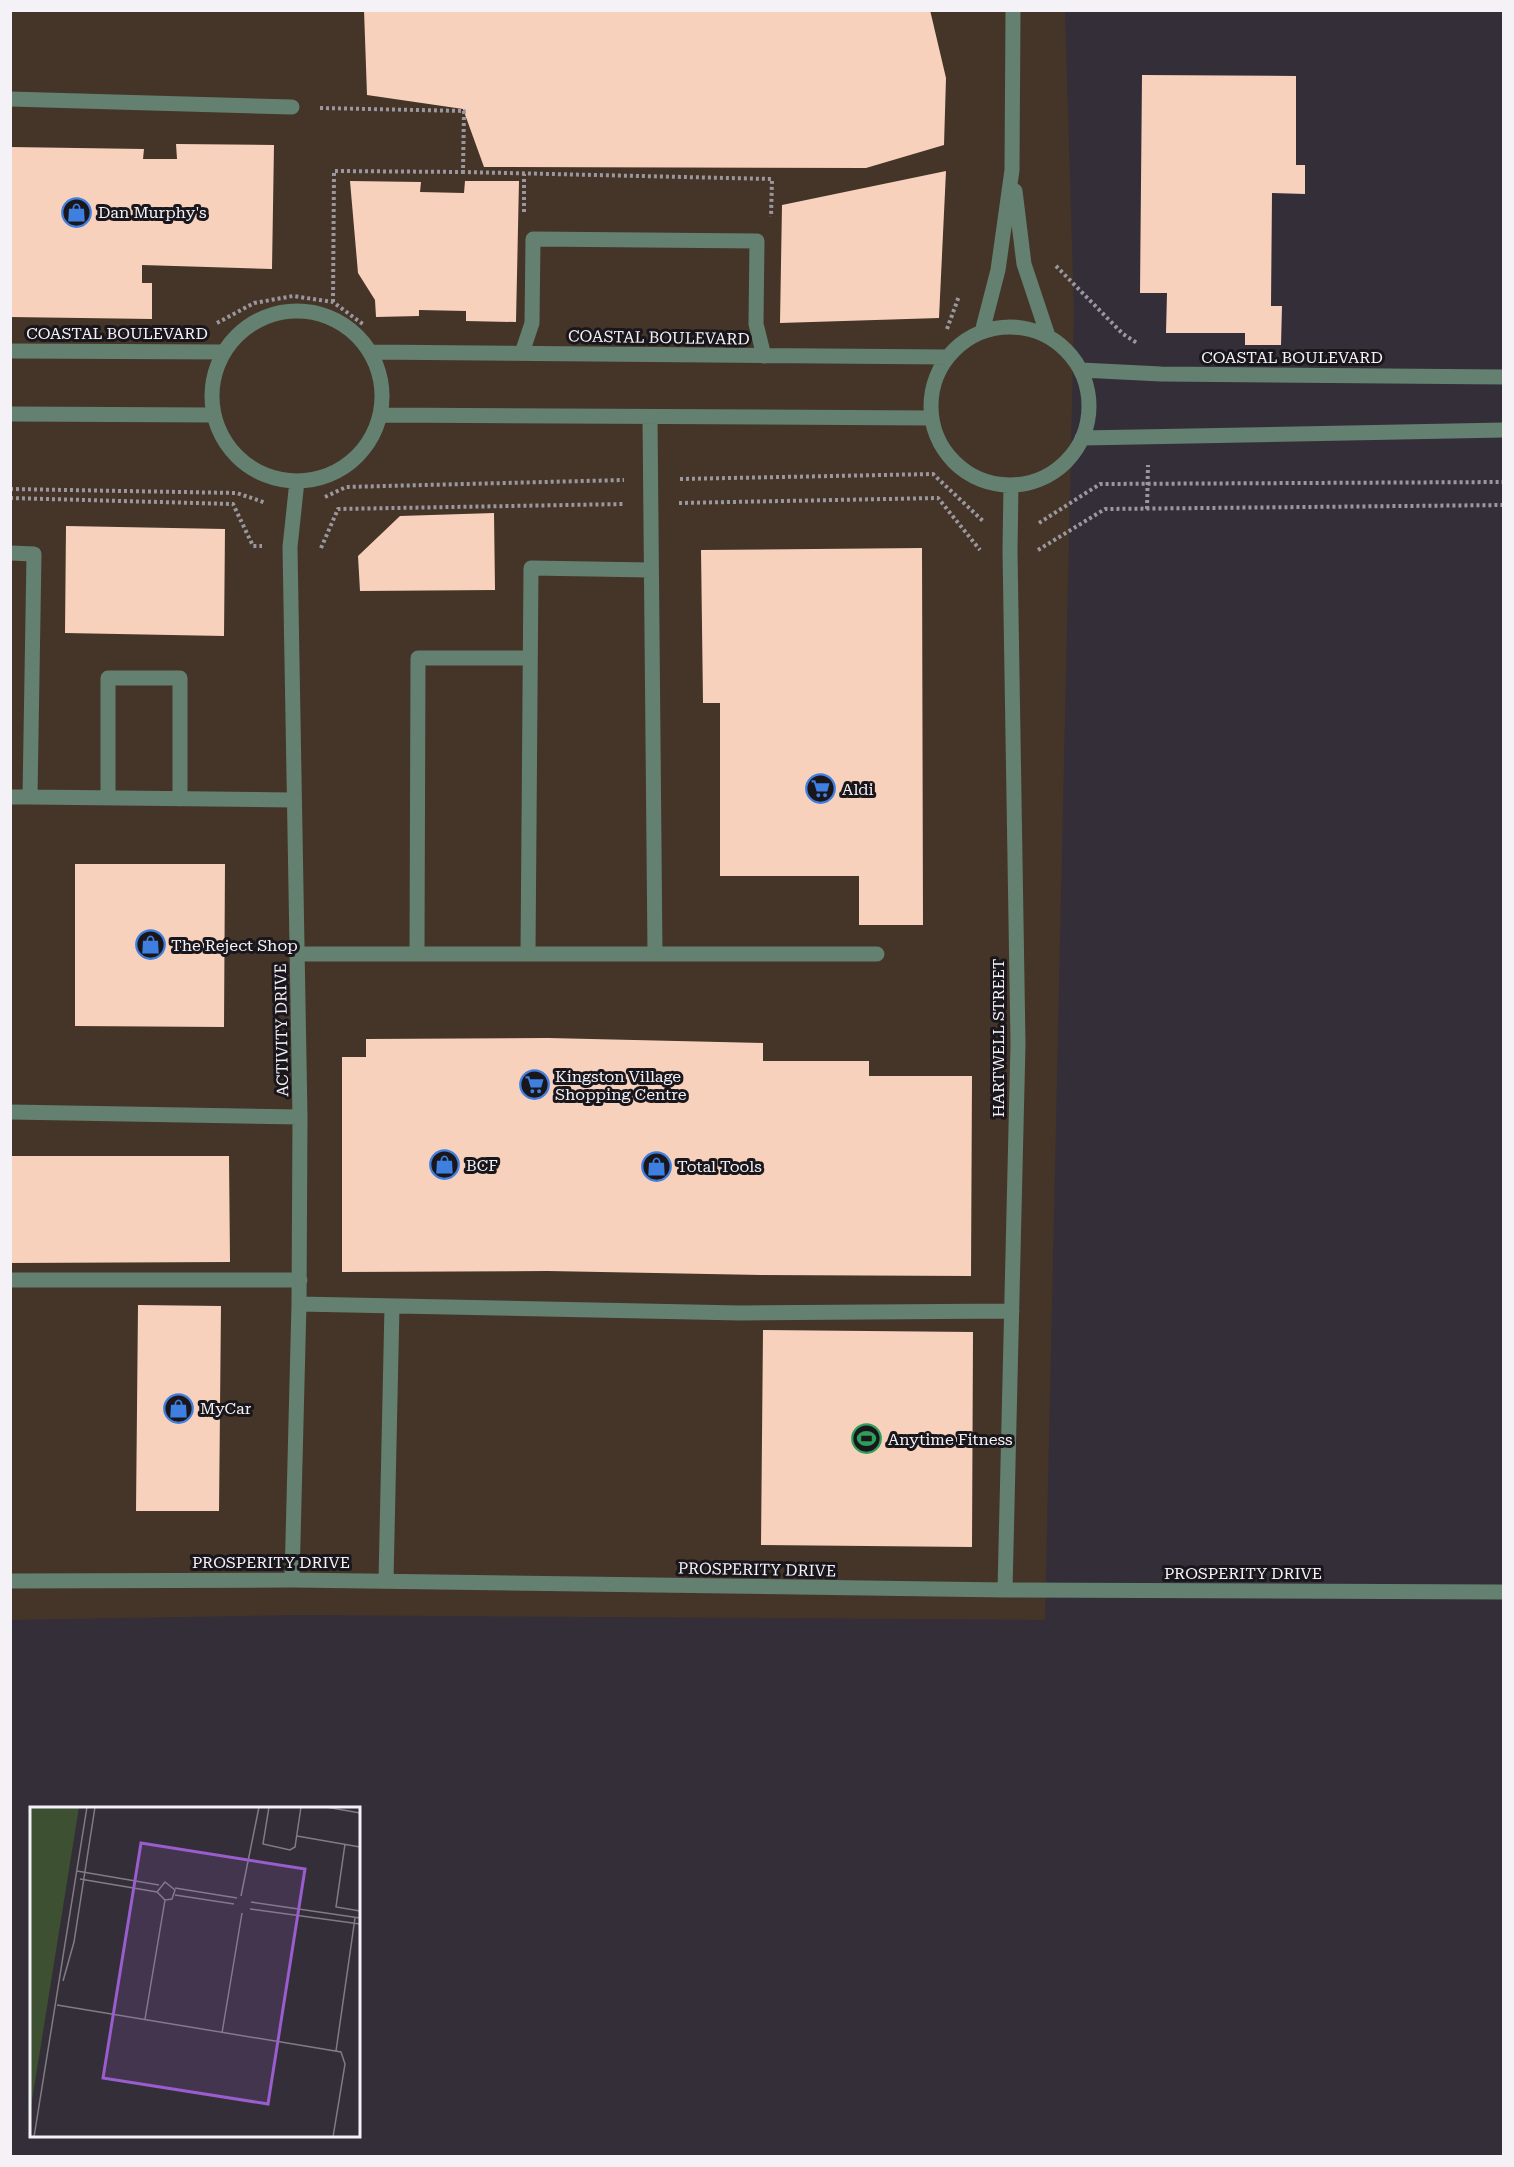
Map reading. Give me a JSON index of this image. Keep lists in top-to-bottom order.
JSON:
{
  "streets": {
    "street": [
      "COASTAL BOULEVARD",
      "ACTIVITY DRIVE",
      "HARTWELL STREET",
      "PROSPERITY DRIVE"
    ]
  },
  "crossings": [
    ["COASTAL BOULEVARD", "ACTIVITY DRIVE"],
    ["COASTAL BOULEVARD", "HARTWELL STREET"],
    ["ACTIVITY DRIVE", "PROSPERITY DRIVE"],
    ["HARTWELL STREET", "PROSPERITY DRIVE"]
  ],
  "places": {
    "shop": [
      "Dan Murphy's",
      "The Reject Shop",
      "BCF",
      "Total Tools",
      "MyCar"
    ],
    "supermarket": ["Aldi", "Kingston Village Shopping Centre"],
    "sports": ["Anytime Fitness"]
  }
}
